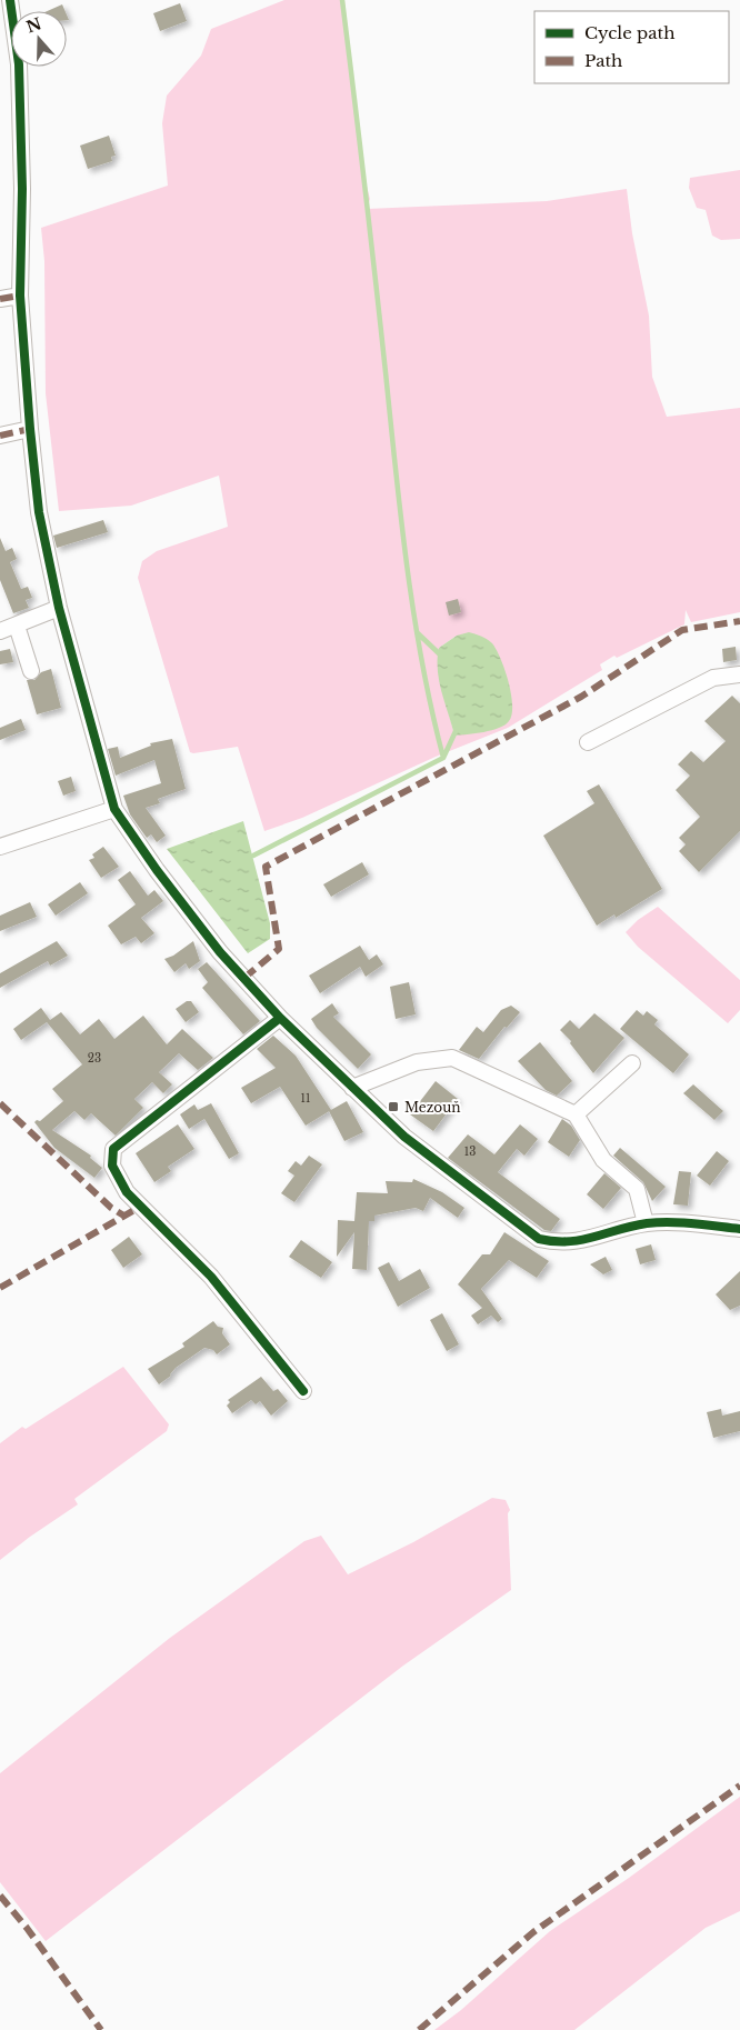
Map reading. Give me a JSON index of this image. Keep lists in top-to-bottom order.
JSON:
{
  "places": {
    "transit": ["Mezouň"]
  },
  "house_numbers": ["23", "11", "13"],
  "legend": ["Cycle path", "Path"],
  "north": "top"
}
